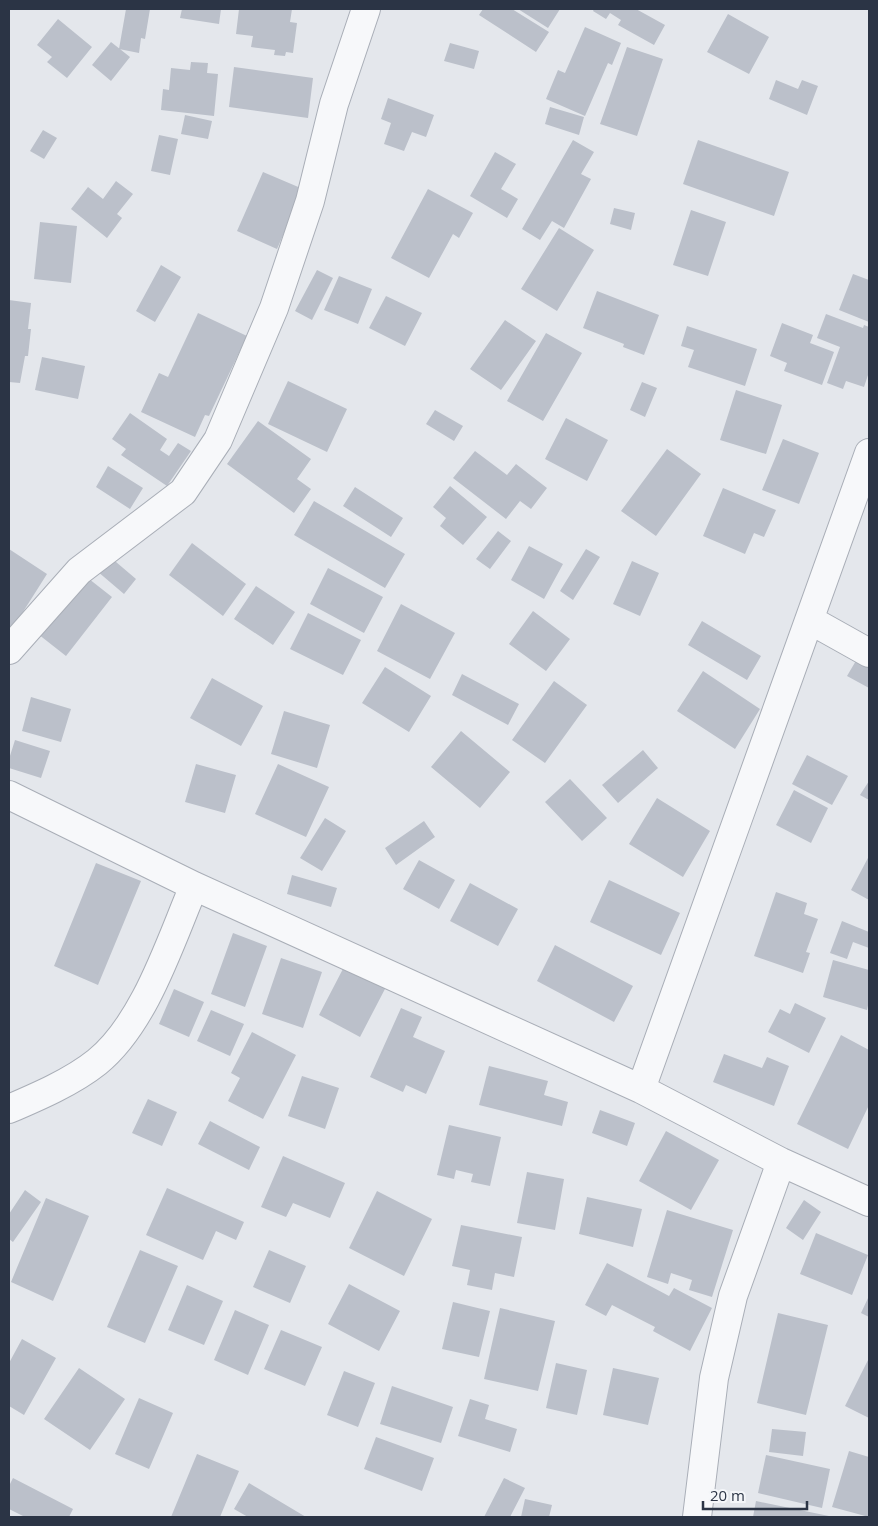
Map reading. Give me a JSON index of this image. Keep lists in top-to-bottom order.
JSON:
{
  "scale_bar": "20 m"
}
